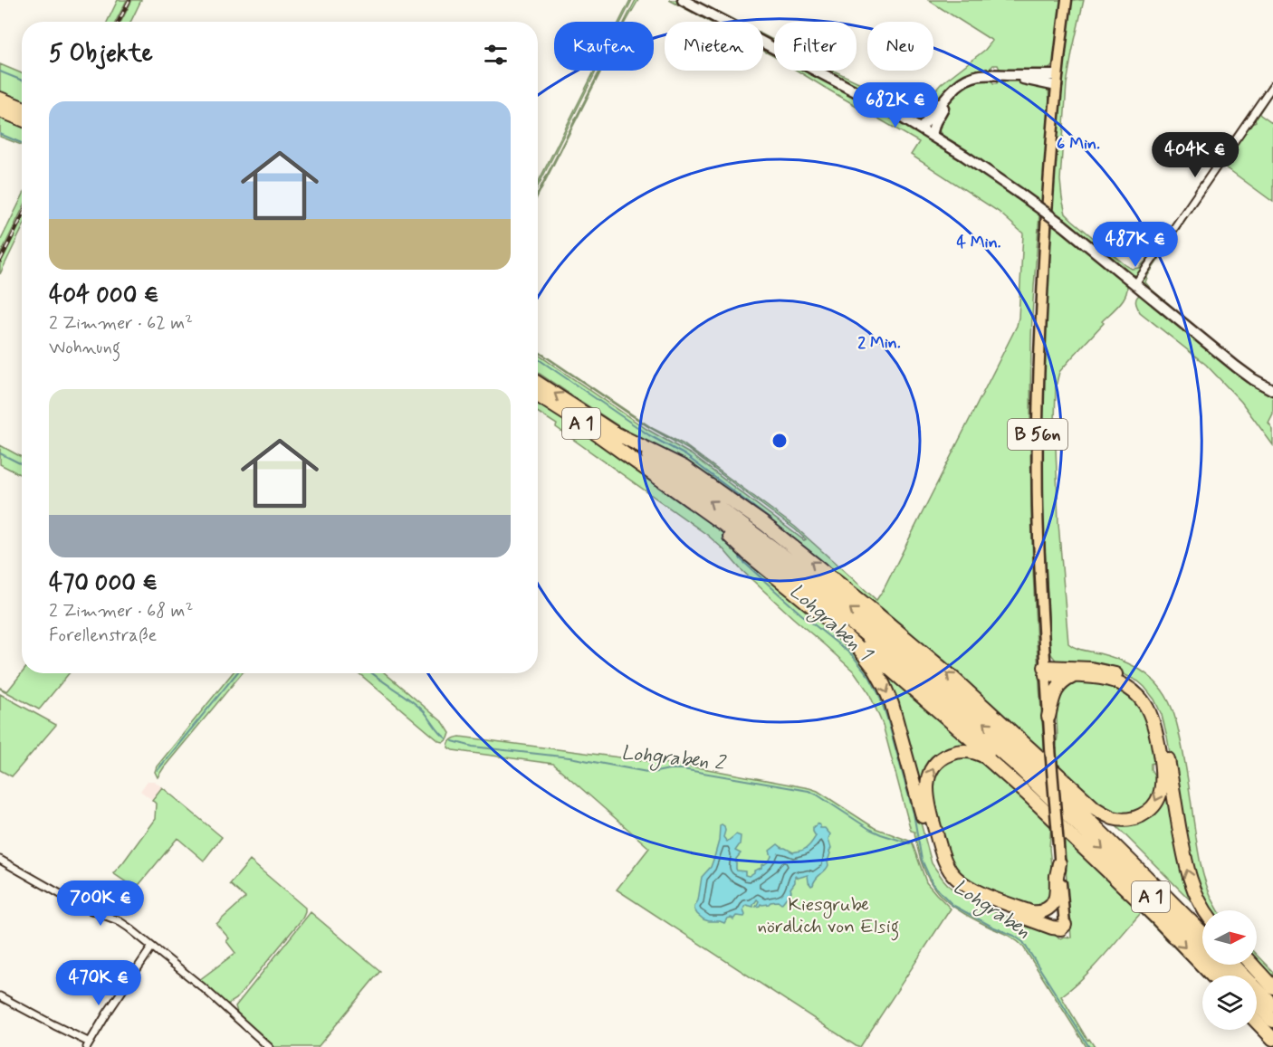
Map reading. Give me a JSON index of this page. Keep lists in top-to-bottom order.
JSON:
{
  "streets": {
    "highway": ["A 1"],
    "main road": ["B 56n"]
  },
  "water": ["Lohgraben 1", "Lohgraben 2", "Lohgraben"],
  "parks": ["Kiesgrube nördlich von Elsig"],
  "north": "right",
  "page": {
    "chip": [
      "Kaufen",
      "Mieten",
      "Filter",
      "Neu"
    ],
    "heading": "5 Objekte",
    "price": [
      "682K €",
      "404K €",
      "487K €",
      "700K €",
      "470K €"
    ],
    "list": [
      {
        "name": "404 000 €",
        "note": "2 Zimmer · 62 m² · Wohnung"
      },
      {
        "name": "470 000 €",
        "note": "2 Zimmer · 68 m² · Forellenstraße"
      }
    ]
  },
  "rings": ["6 Min.", "4 Min.", "2 Min."]
}
